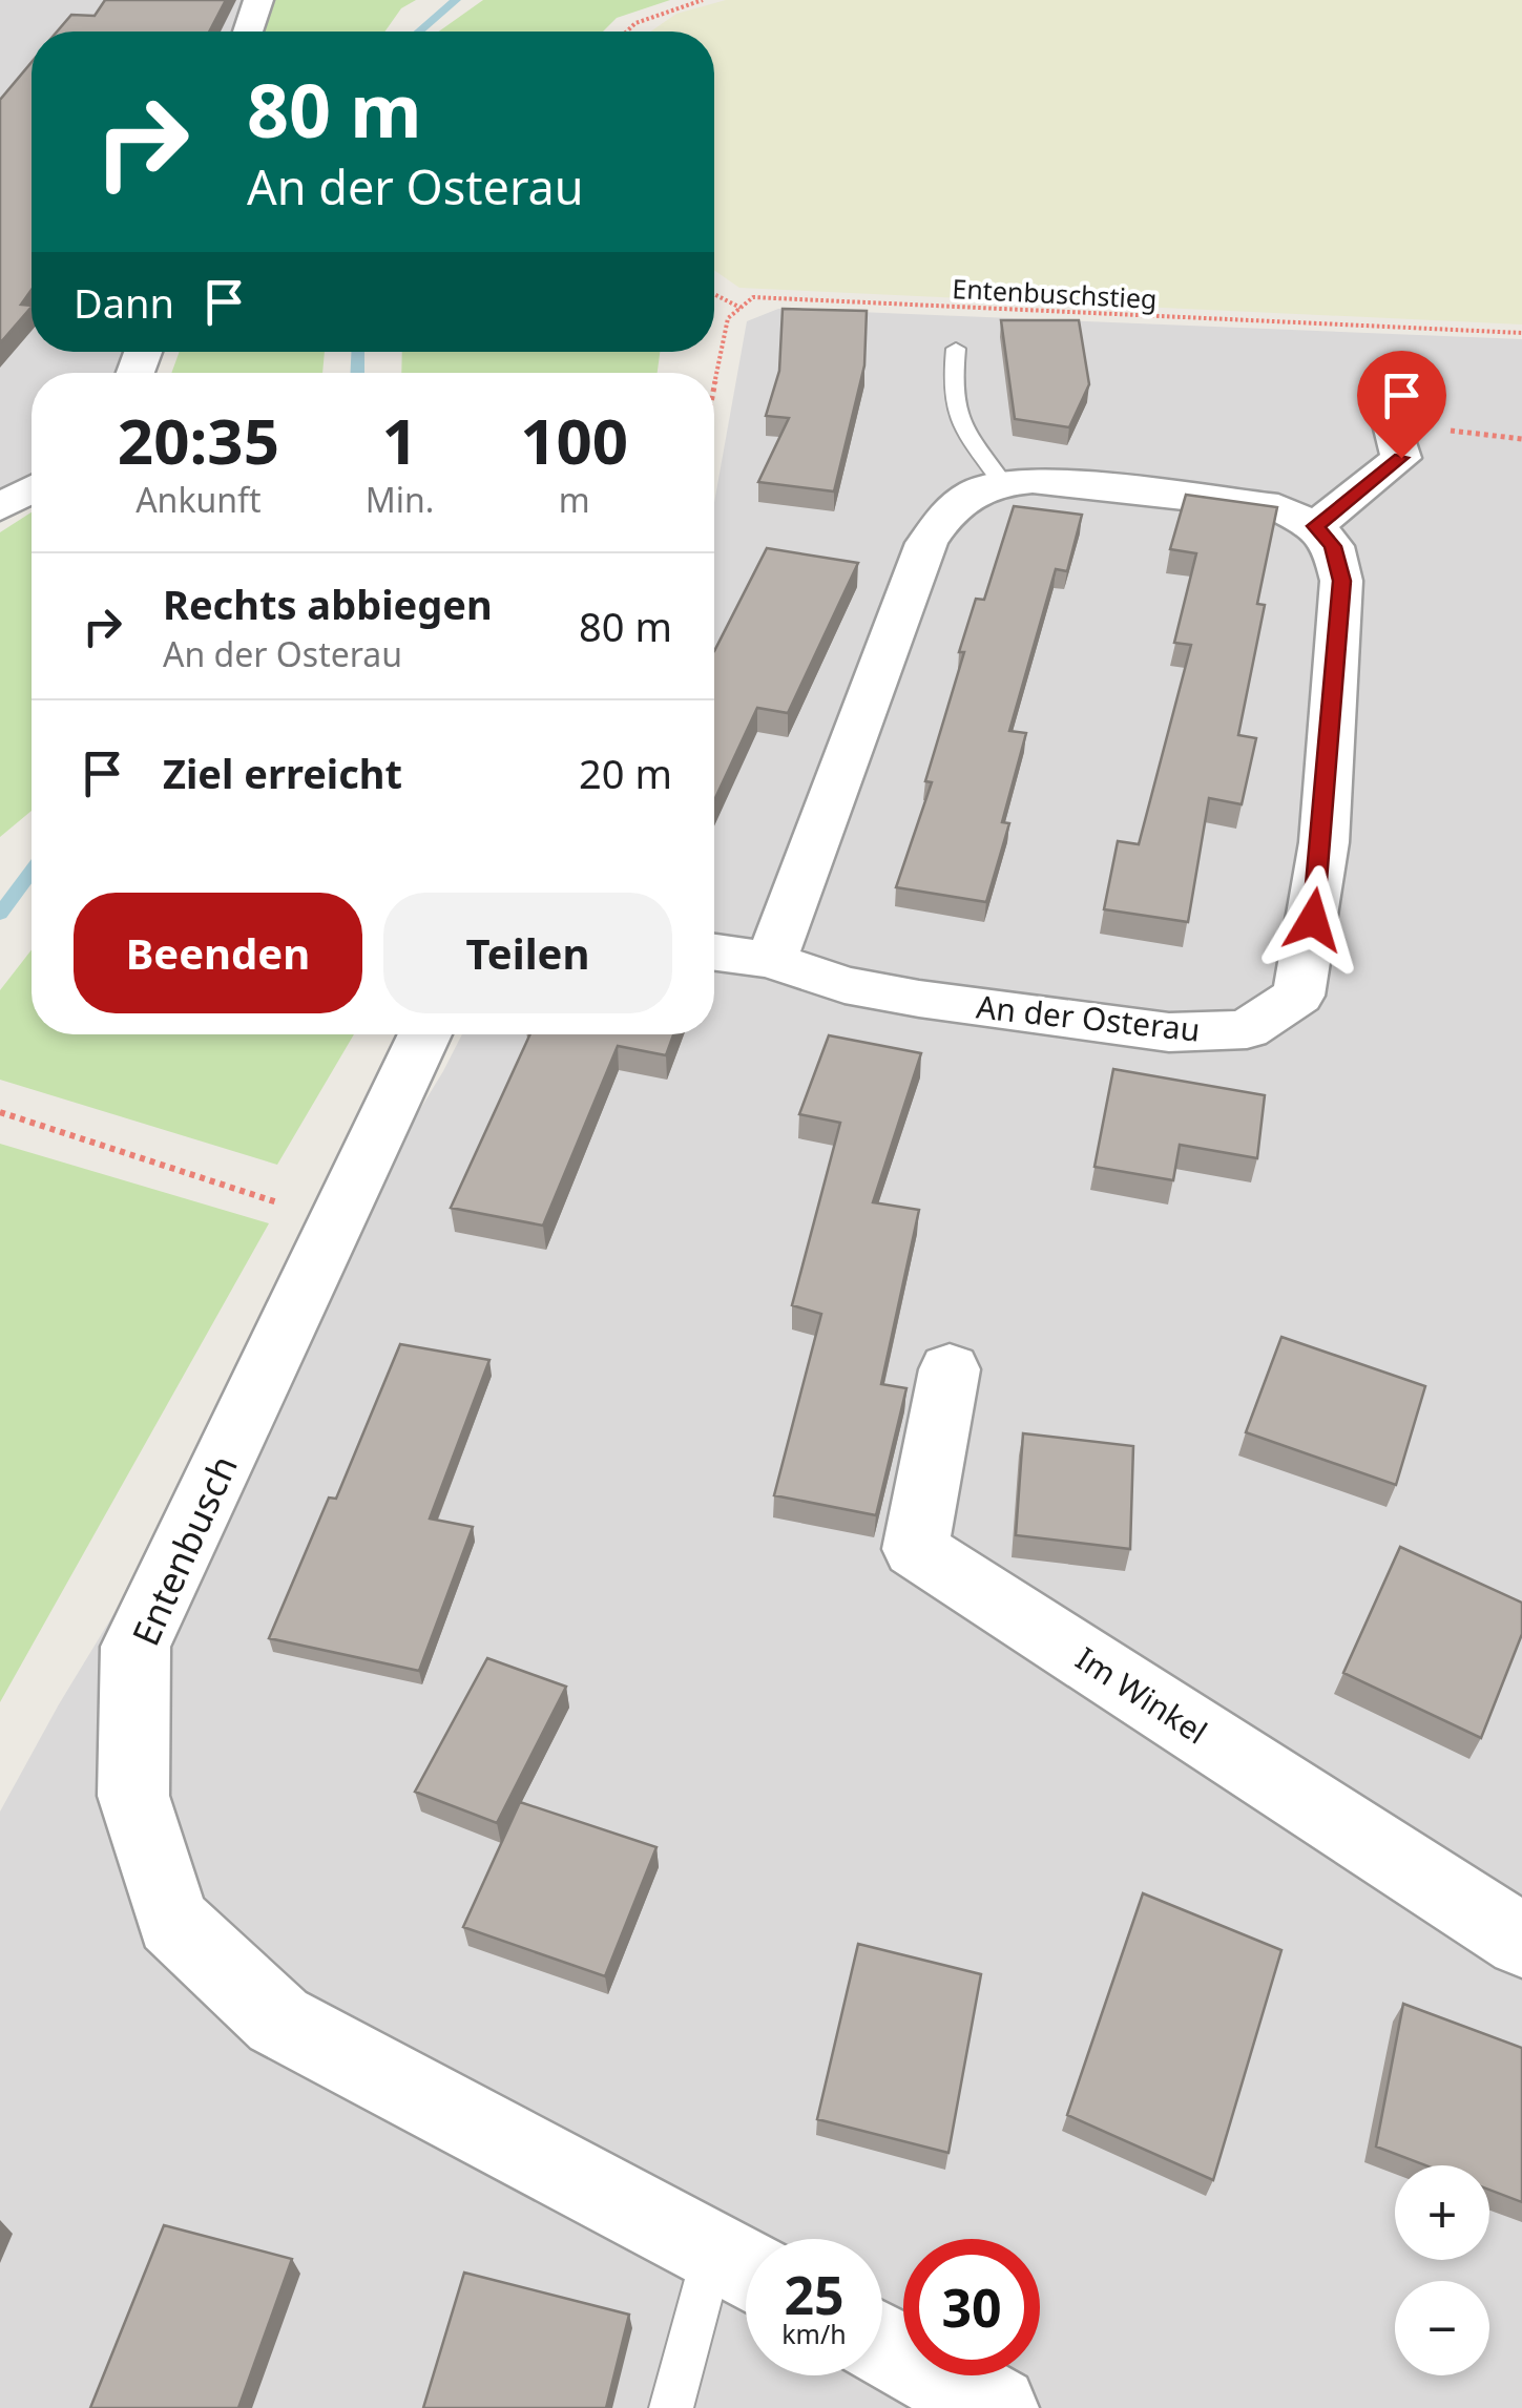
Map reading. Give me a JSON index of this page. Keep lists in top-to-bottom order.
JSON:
{
  "streets": {
    "street": ["An der Osterau", "Entenbusch", "Im Winkel"],
    "path": ["Entenbuschstieg"]
  },
  "page": {
    "turn": ["80 m", "An der Osterau"],
    "then": "Dann",
    "eta": [
      "20:35",
      "Ankunft",
      "1",
      "Min.",
      "100",
      "m"
    ],
    "list": [
      {
        "name": "Rechts abbiegen",
        "note": "An der Osterau",
        "value": "80 m"
      },
      {
        "name": "Ziel erreicht",
        "value": "20 m"
      }
    ],
    "buttons": ["Beenden", "Teilen"],
    "map_buttons": ["+", "−"],
    "speed": "25 km/h",
    "limit": "30"
  }
}
